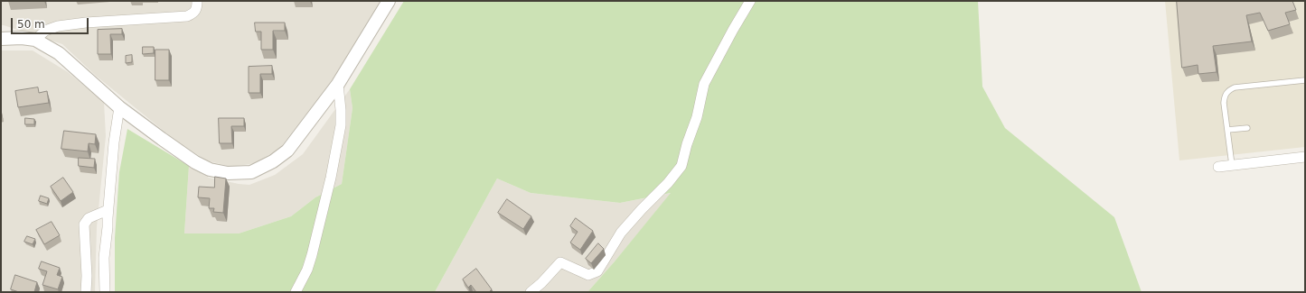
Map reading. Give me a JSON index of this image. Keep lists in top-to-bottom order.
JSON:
{
  "scale_bar": "50 m"
}
